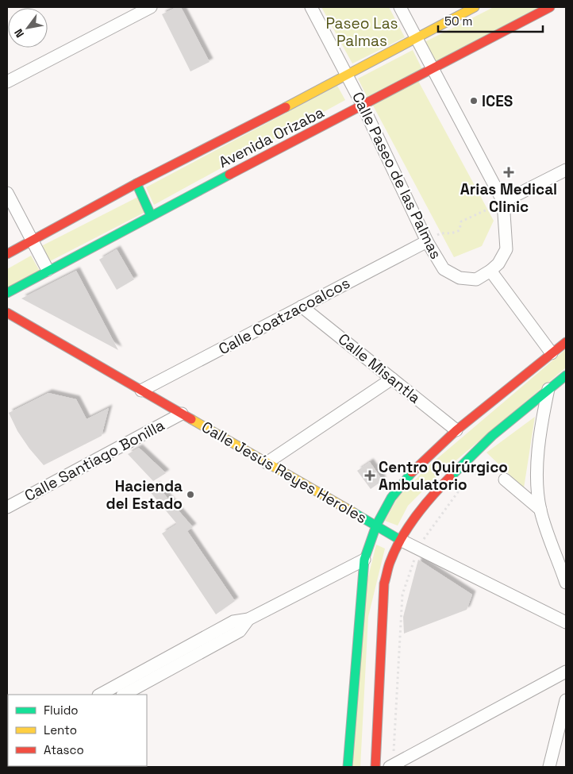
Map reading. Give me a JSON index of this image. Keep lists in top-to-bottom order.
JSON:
{
  "streets": {
    "main road": ["Avenida Orizaba", "Calle Jesús Reyes Heroles"],
    "street": [
      "Calle Paseo de las Palmas",
      "Calle Coatzacoalcos",
      "Calle Misantla",
      "Calle Santiago Bonilla"
    ]
  },
  "crossings": [
    ["Avenida Orizaba", "Calle Paseo de las Palmas"],
    ["Calle Paseo de las Palmas", "Calle Coatzacoalcos"],
    ["Calle Coatzacoalcos", "Calle Misantla"],
    ["Calle Coatzacoalcos", "Calle Jesús Reyes Heroles"],
    ["Calle Santiago Bonilla", "Calle Jesús Reyes Heroles"]
  ],
  "parks": ["Paseo Las Palmas"],
  "places": {
    "other": ["ICES", "Hacienda del Estado"],
    "health": ["Arias Medical Clinic", "Centro Quirúrgico Ambulatorio"]
  },
  "legend": ["Fluido", "Lento", "Atasco"],
  "scale_bar": "50 m",
  "north": "bottom left"
}
